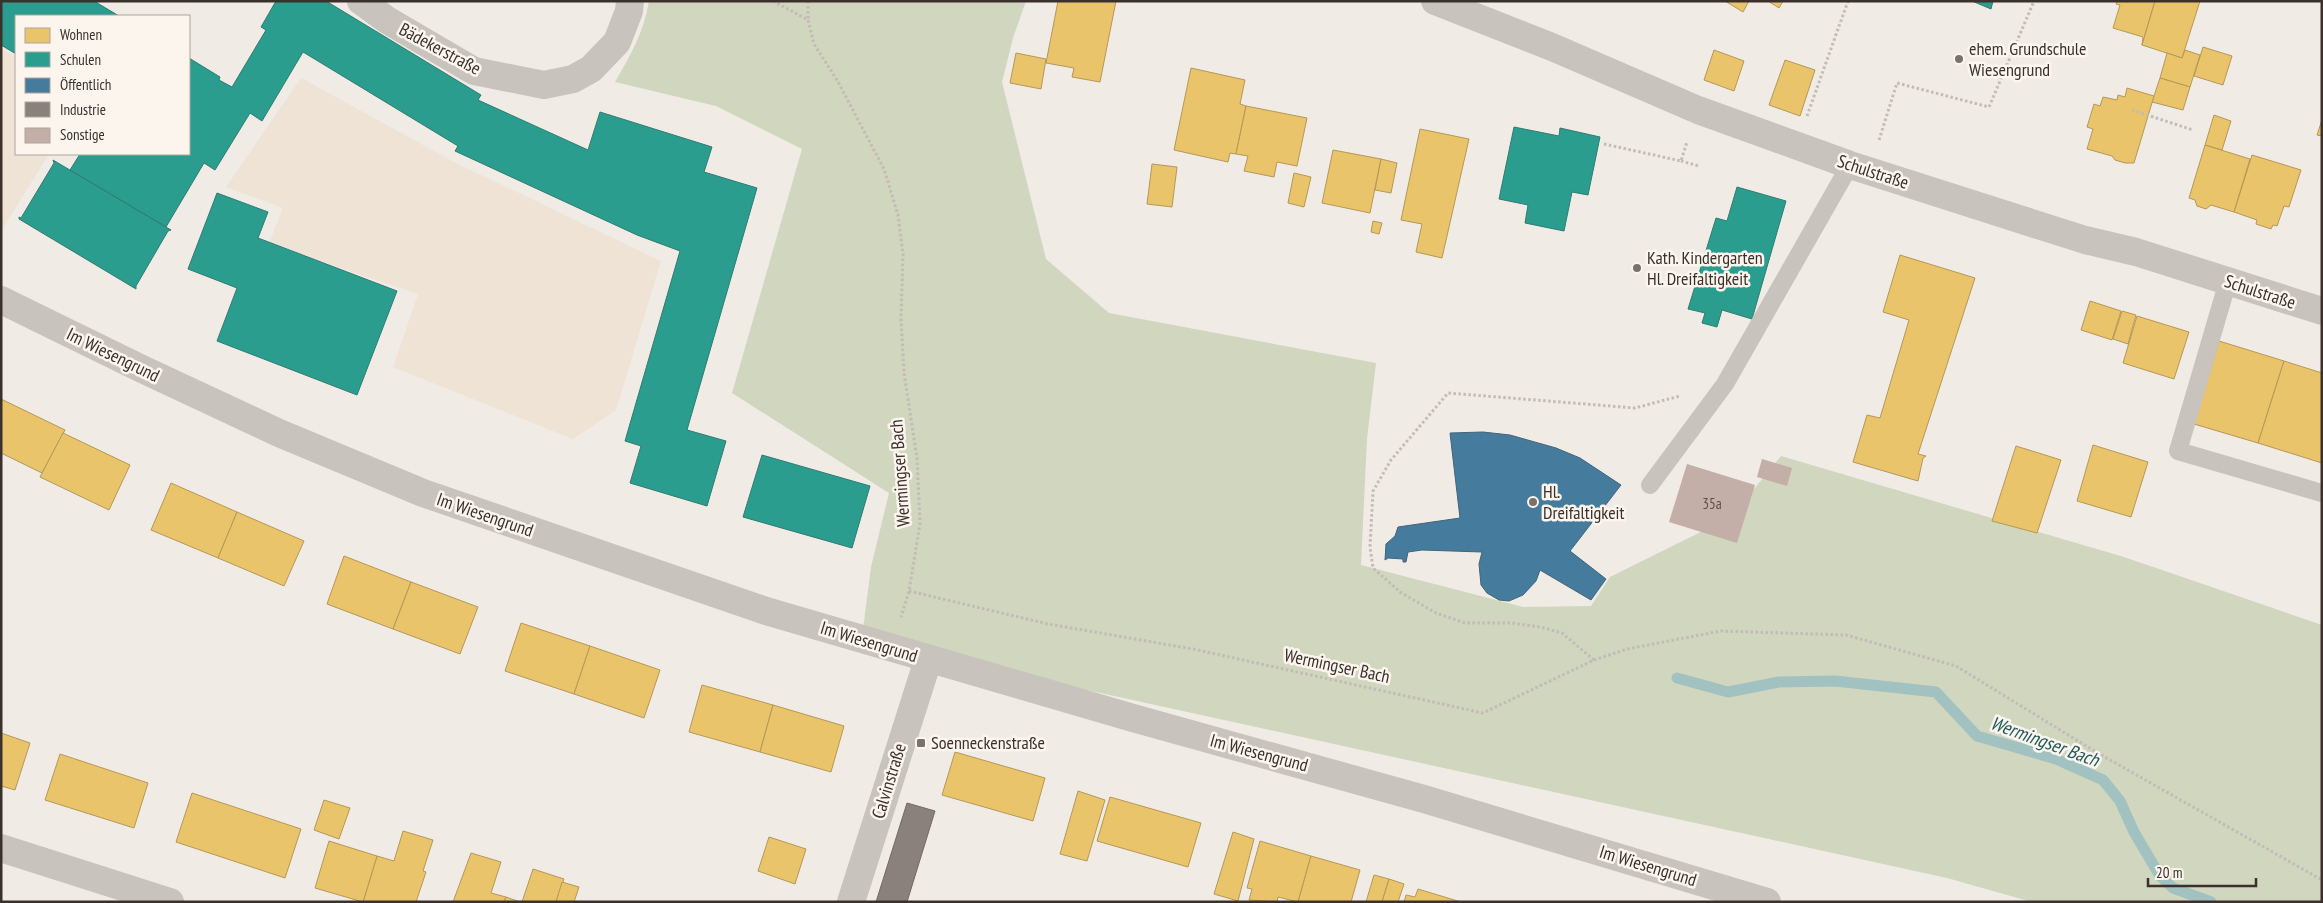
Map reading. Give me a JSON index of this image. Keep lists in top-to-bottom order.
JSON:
{
  "streets": {
    "street": [
      "Bädekerstraße",
      "Schulstraße",
      "Im Wiesengrund",
      "Calvinstraße"
    ],
    "path": ["Wermingser Bach"]
  },
  "crossings": [
    ["Im Wiesengrund", "Calvinstraße"]
  ],
  "water": ["Wermingser Bach"],
  "places": {
    "other": ["ehem. Grundschule Wiesengrund", "Kath. Kindergarten Hl. Dreifaltigkeit", "Hl. Dreifaltigkeit"],
    "transit": ["Soenneckenstraße"]
  },
  "house_numbers": ["35a"],
  "legend": [
    "Wohnen",
    "Schulen",
    "Öffentlich",
    "Industrie",
    "Sonstige"
  ],
  "scale_bar": "20 m"
}
